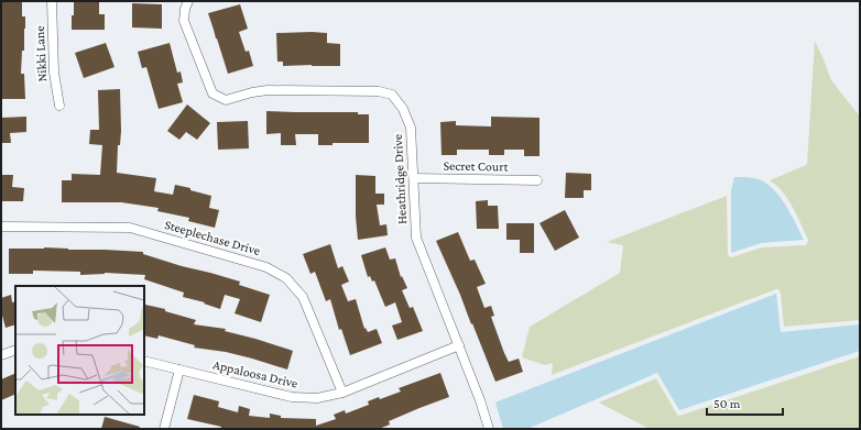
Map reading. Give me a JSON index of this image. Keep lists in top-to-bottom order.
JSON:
{
  "streets": {
    "street": [
      "Nikki Lane",
      "Secret Court",
      "Heathridge Drive",
      "Steeplechase Drive",
      "Appaloosa Drive"
    ]
  },
  "crossings": [
    ["Secret Court", "Heathridge Drive"],
    ["Heathridge Drive", "Appaloosa Drive"],
    ["Steeplechase Drive", "Appaloosa Drive"]
  ],
  "scale_bar": "50 m"
}
